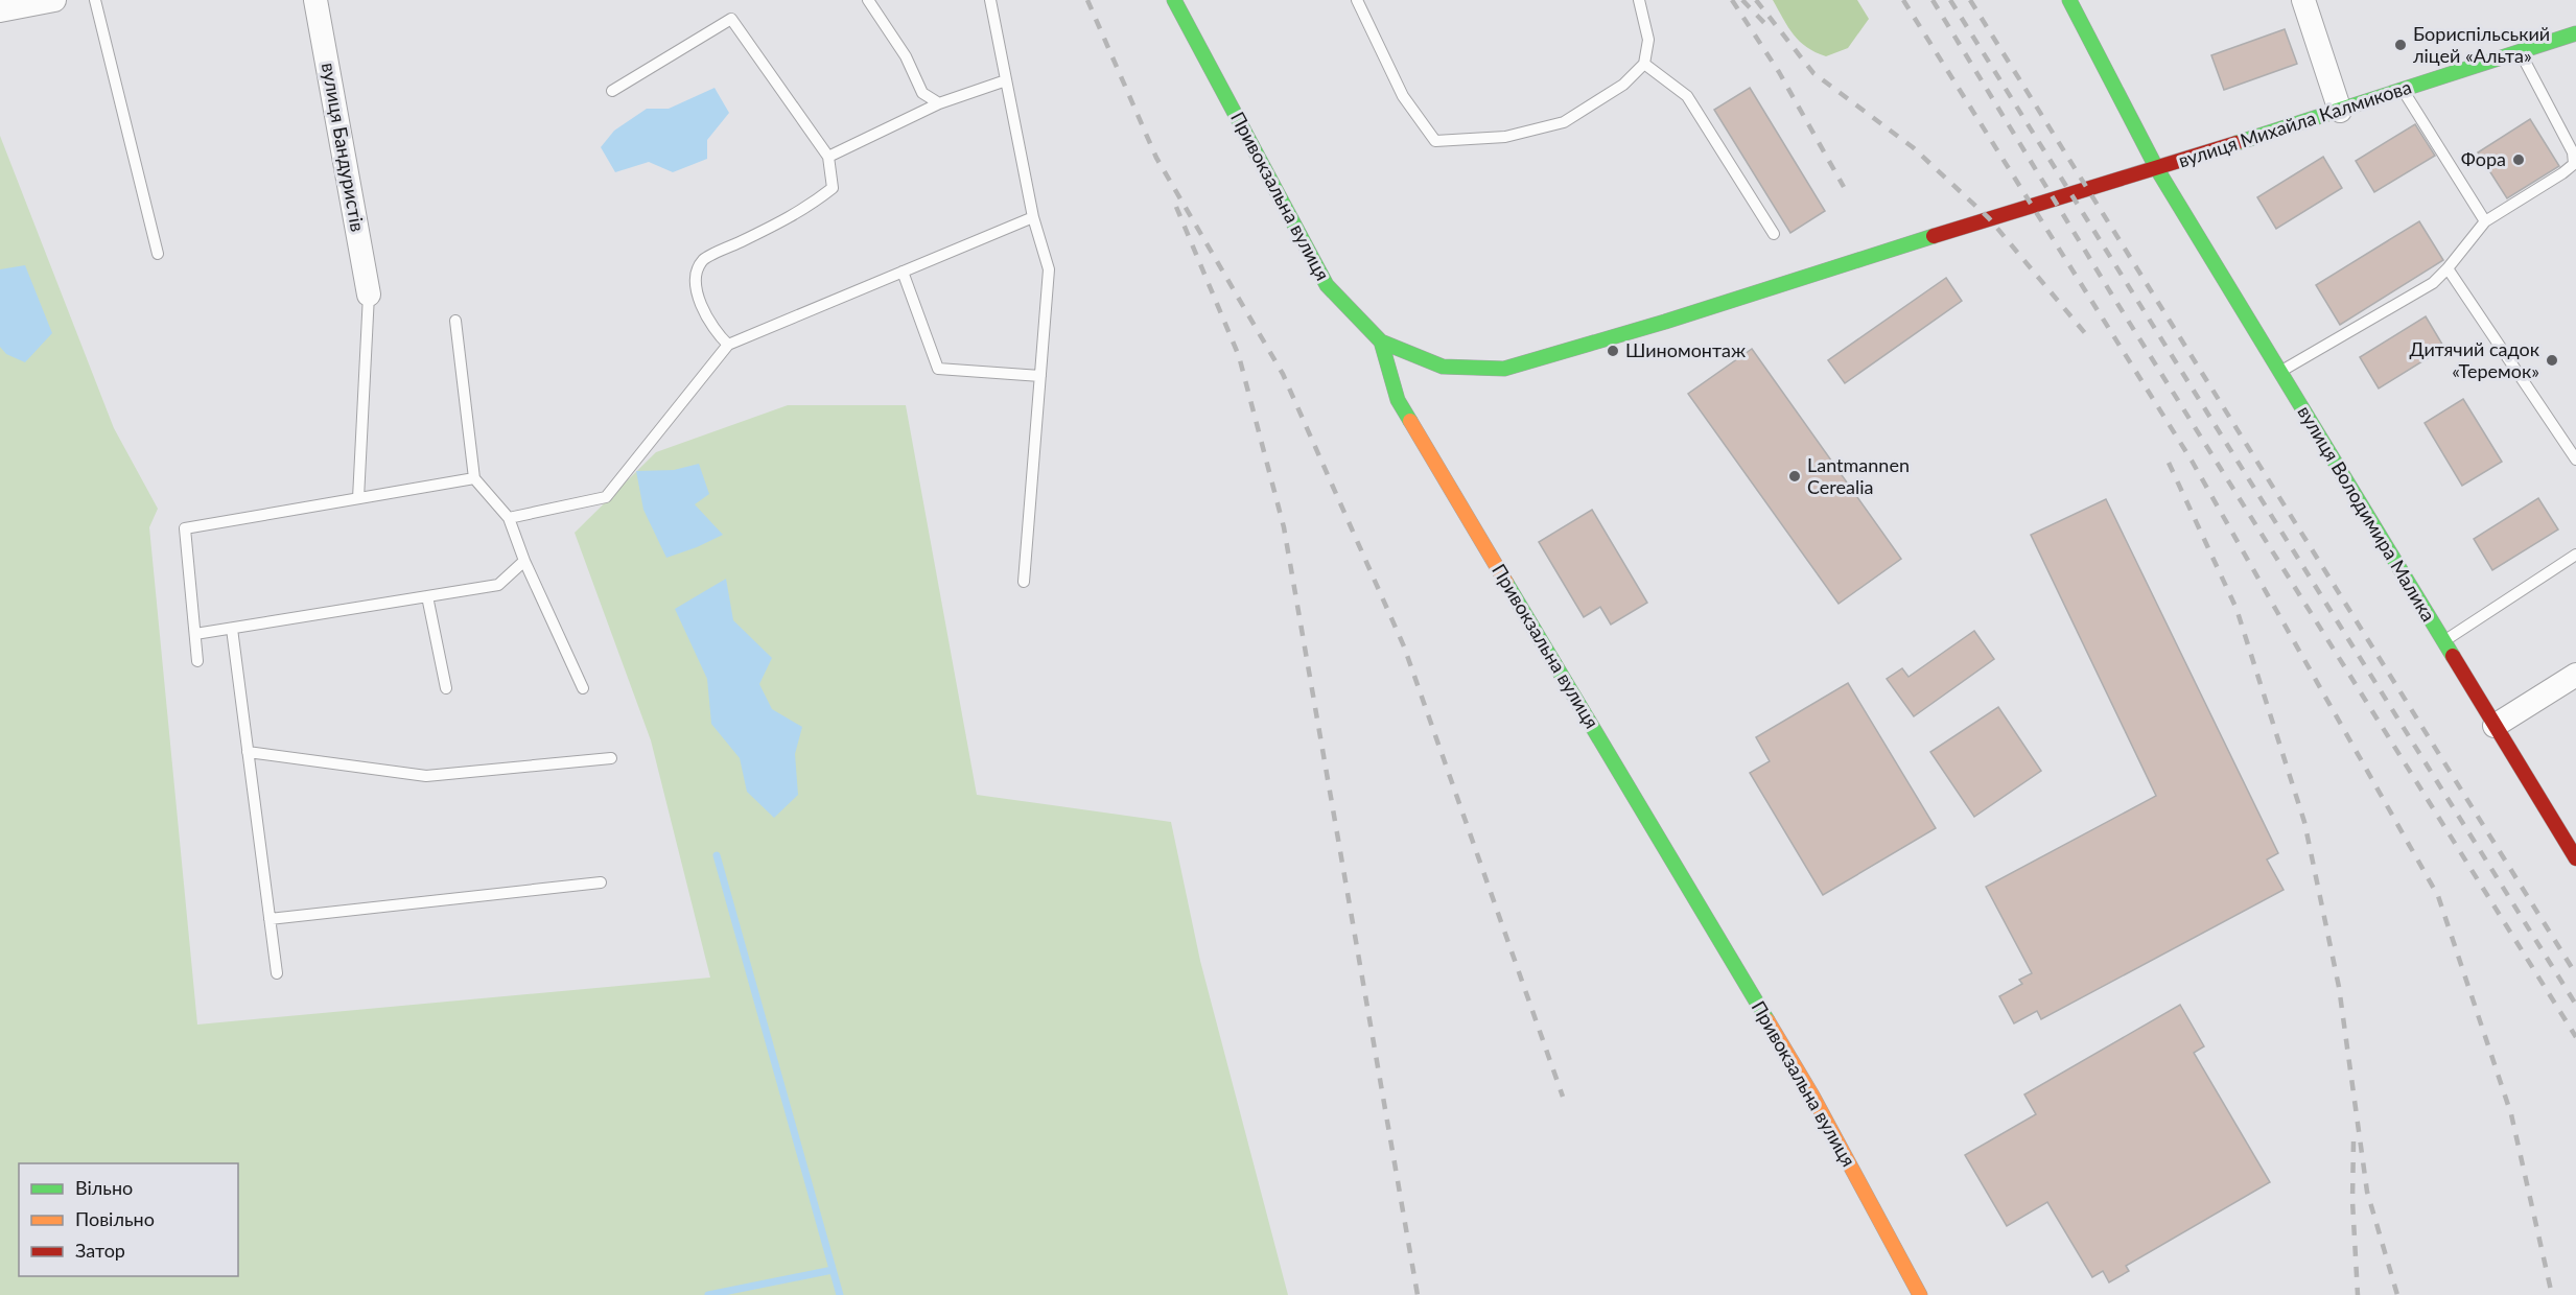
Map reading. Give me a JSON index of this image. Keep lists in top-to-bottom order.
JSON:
{
  "streets": {
    "street": [
      "вулиця Михайла Калмикова",
      "вулиця Бандуристів",
      "Привокзальна вулиця",
      "вулиця Володимира Малика"
    ]
  },
  "crossings": [
    ["вулиця Михайла Калмикова", "Привокзальна вулиця"],
    ["вулиця Михайла Калмикова", "вулиця Володимира Малика"]
  ],
  "places": [
    "Бориспільський ліцей «Альта»",
    "Фора",
    "Шиномонтаж",
    "Дитячий садок «Теремок»",
    "Lantmannen Cerealia"
  ],
  "legend": ["Вільно", "Повільно", "Затор"]
}
